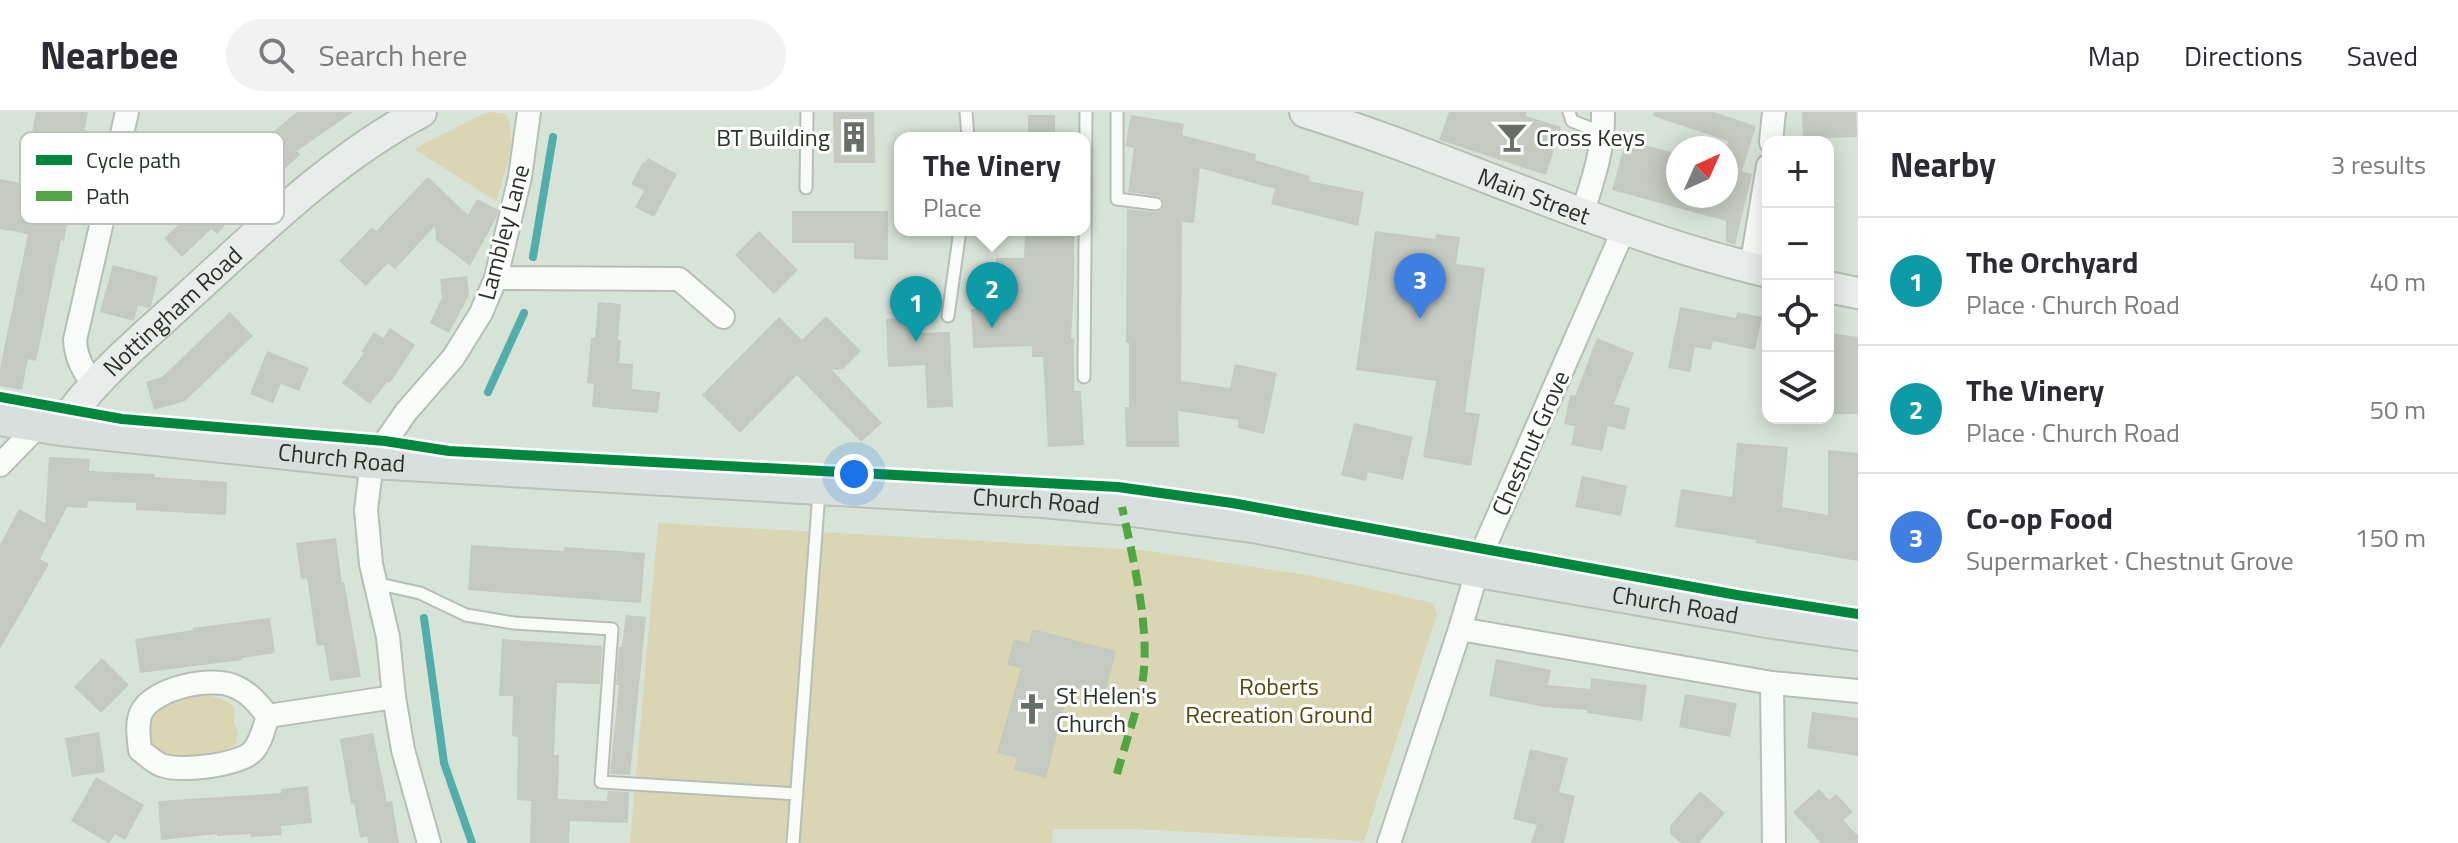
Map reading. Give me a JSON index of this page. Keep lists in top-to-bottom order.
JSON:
{
  "streets": {
    "main road": ["Church Road"],
    "street": [
      "Main Street",
      "Lambley Lane",
      "Nottingham Road",
      "Chestnut Grove"
    ]
  },
  "crossings": [
    ["Main Street", "Chestnut Grove"],
    ["Lambley Lane", "Church Road"],
    ["Nottingham Road", "Church Road"],
    ["Chestnut Grove", "Church Road"]
  ],
  "parks": ["Roberts Recreation Ground"],
  "places": {
    "building": ["BT Building"],
    "bar": ["Cross Keys"],
    "church": ["St Helen's Church"]
  },
  "legend": ["Cycle path", "Path"],
  "north": "top right",
  "page": {
    "header": "Nearbee",
    "search": "Search here",
    "nav": ["Map", "Directions", "Saved"],
    "heading": ["Nearby", "3 results"],
    "popup": ["The Vinery", "Place"],
    "map_buttons": ["+", "−"],
    "list": [
      {
        "mark": "1",
        "name": "The Orchyard",
        "note": "Place · Church Road",
        "value": "40 m"
      },
      {
        "mark": "2",
        "name": "The Vinery",
        "note": "Place · Church Road",
        "value": "50 m"
      },
      {
        "mark": "3",
        "name": "Co-op Food",
        "note": "Supermarket · Chestnut Grove",
        "value": "150 m"
      }
    ],
    "pins": ["3", "2", "1"]
  }
}
